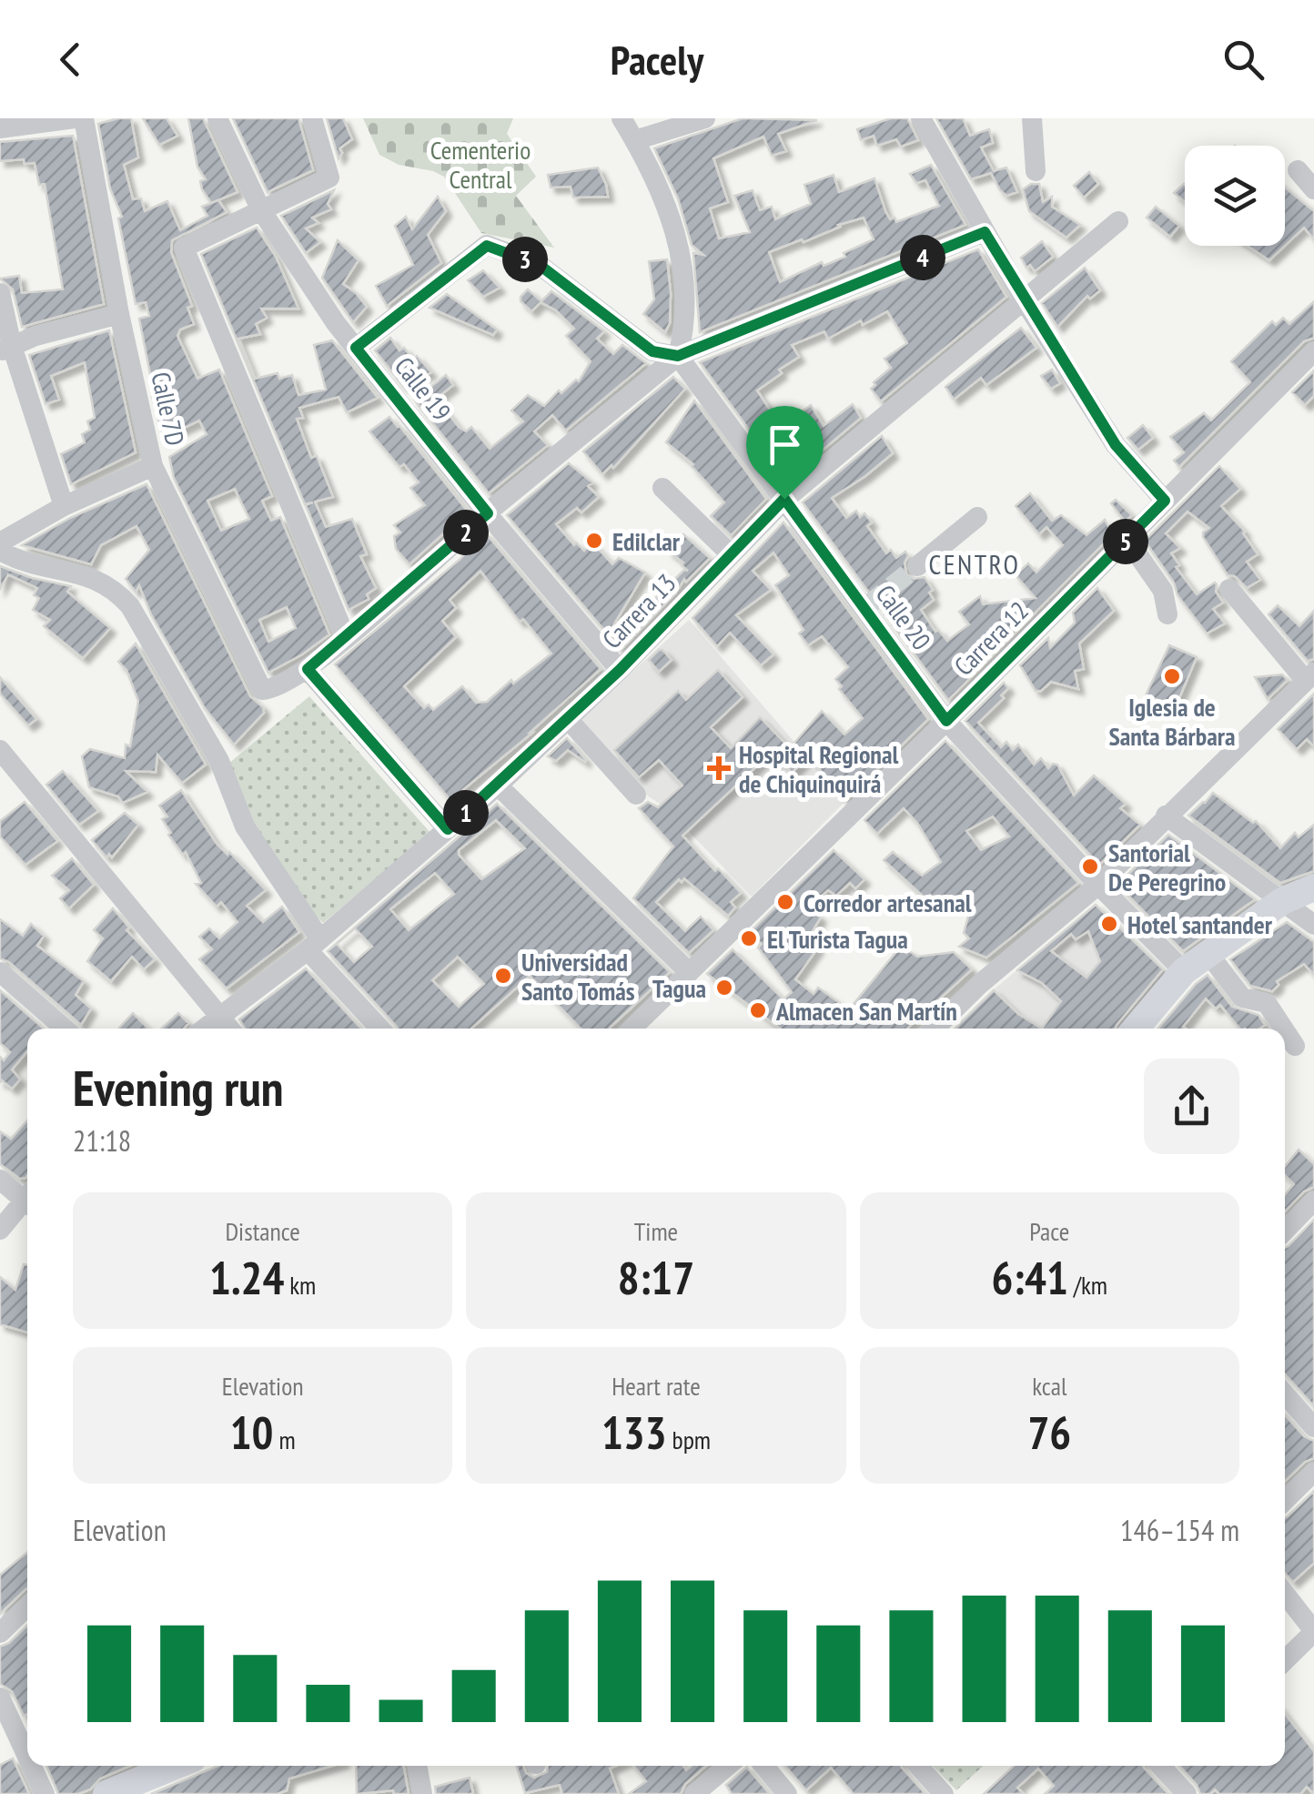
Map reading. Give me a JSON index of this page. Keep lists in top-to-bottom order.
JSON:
{
  "streets": {
    "street": [
      "Calle 19",
      "Calle 7D",
      "Carrera 13",
      "Calle 20",
      "Carrera 12"
    ]
  },
  "crossings": [
    ["Calle 19", "Carrera 13"],
    ["Carrera 13", "Calle 20"],
    ["Calle 20", "Carrera 12"]
  ],
  "districts": ["CENTRO"],
  "parks": ["Cementerio Central"],
  "places": {
    "other": [
      "Edilclar",
      "Iglesia de Santa Bárbara",
      "Santorial De Peregrino",
      "Corredor artesanal",
      "Hotel santander",
      "El Turista Tagua",
      "Universidad Santo Tomás",
      "Tagua",
      "Almacen San Martín"
    ],
    "health": ["Hospital Regional de Chiquinquirá"]
  },
  "page": {
    "header": "Pacely",
    "pins": [
      "4",
      "3",
      "2",
      "5",
      "1"
    ],
    "heading": ["Evening run", "21:18"],
    "stats": [
      ["Distance", "1.24 km"],
      ["Time", "8:17"],
      ["Pace", "6:41 /km"],
      ["Elevation", "10 m"],
      ["Heart rate", "133 bpm"],
      ["kcal", "76"]
    ],
    "chart": ["Elevation", "146–154 m"]
  }
}
